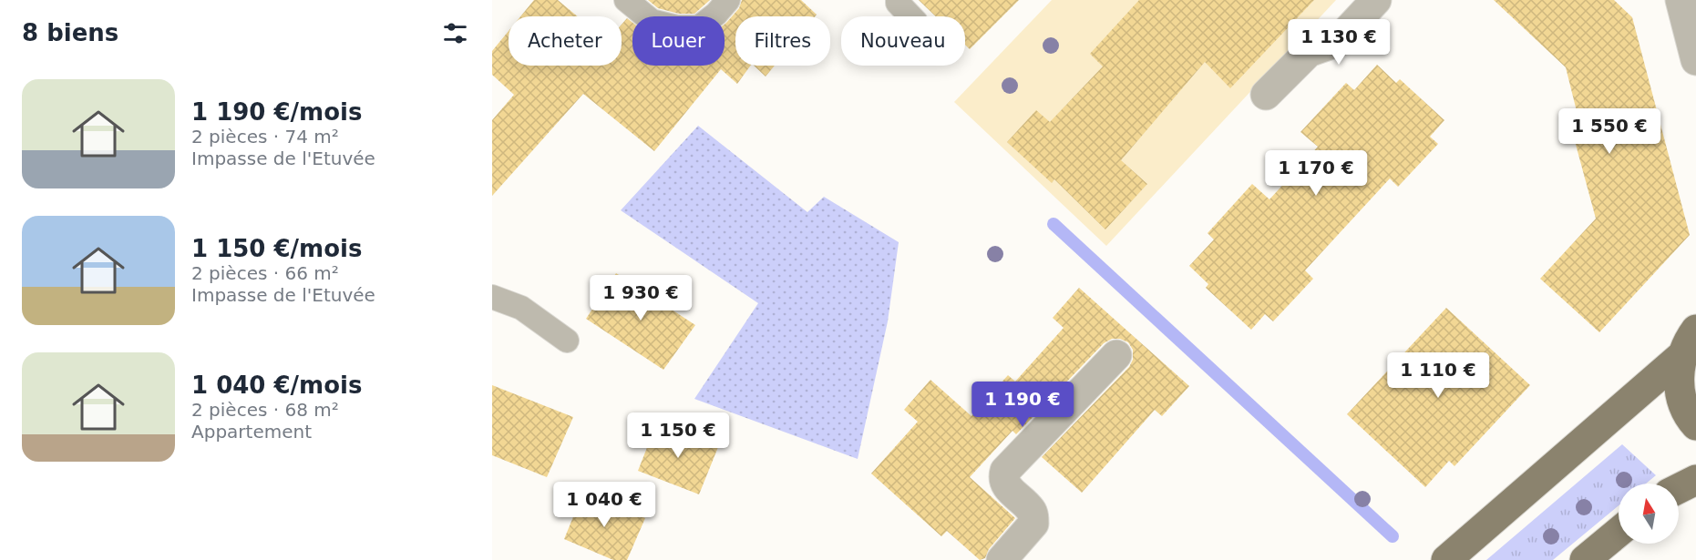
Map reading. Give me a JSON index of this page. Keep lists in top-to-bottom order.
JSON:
{
  "north": "top",
  "page": {
    "heading": "8 biens",
    "chip": [
      "Acheter",
      "Louer",
      "Filtres",
      "Nouveau"
    ],
    "price": [
      "1 130 €",
      "1 550 €",
      "1 170 €",
      "1 930 €",
      "1 110 €",
      "1 190 €",
      "1 150 €",
      "1 040 €"
    ],
    "list": [
      {
        "name": "1 190 €/mois",
        "note": "2 pièces · 74 m² · Impasse de l'Etuvée"
      },
      {
        "name": "1 150 €/mois",
        "note": "2 pièces · 66 m² · Impasse de l'Etuvée"
      },
      {
        "name": "1 040 €/mois",
        "note": "2 pièces · 68 m² · Appartement"
      }
    ]
  }
}
